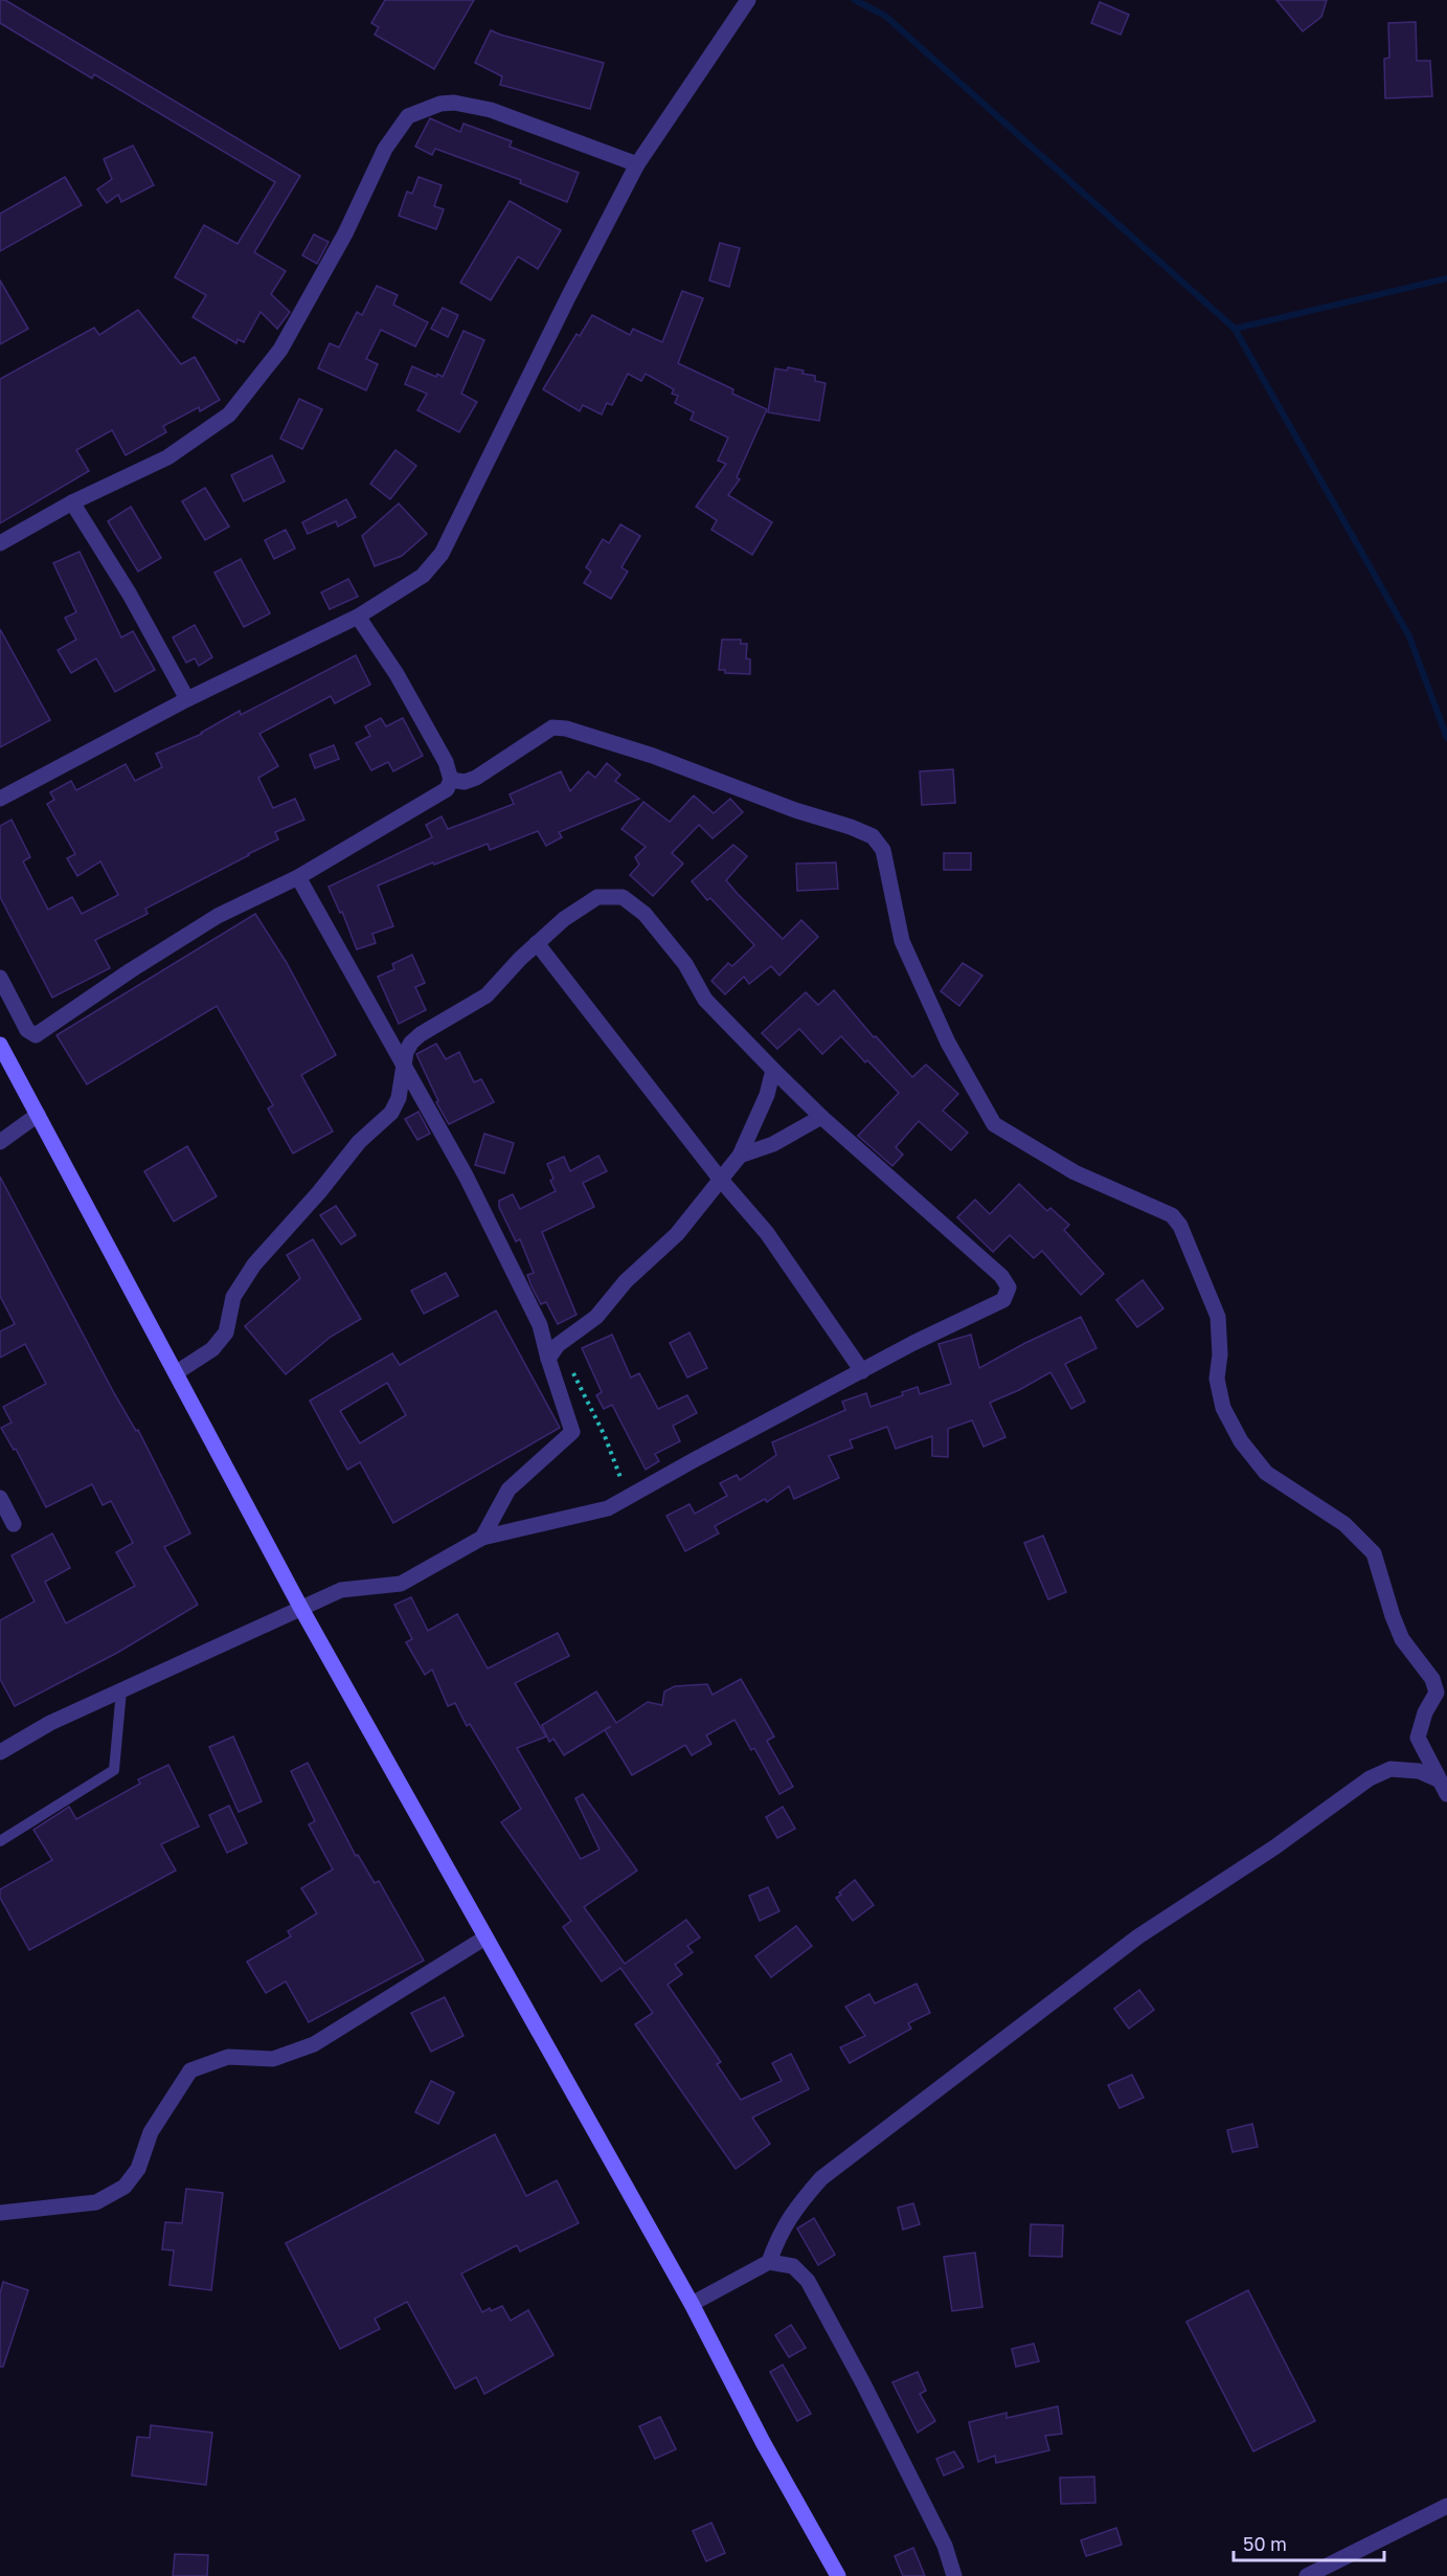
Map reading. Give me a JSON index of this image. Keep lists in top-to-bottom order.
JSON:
{
  "scale_bar": "50 m"
}
